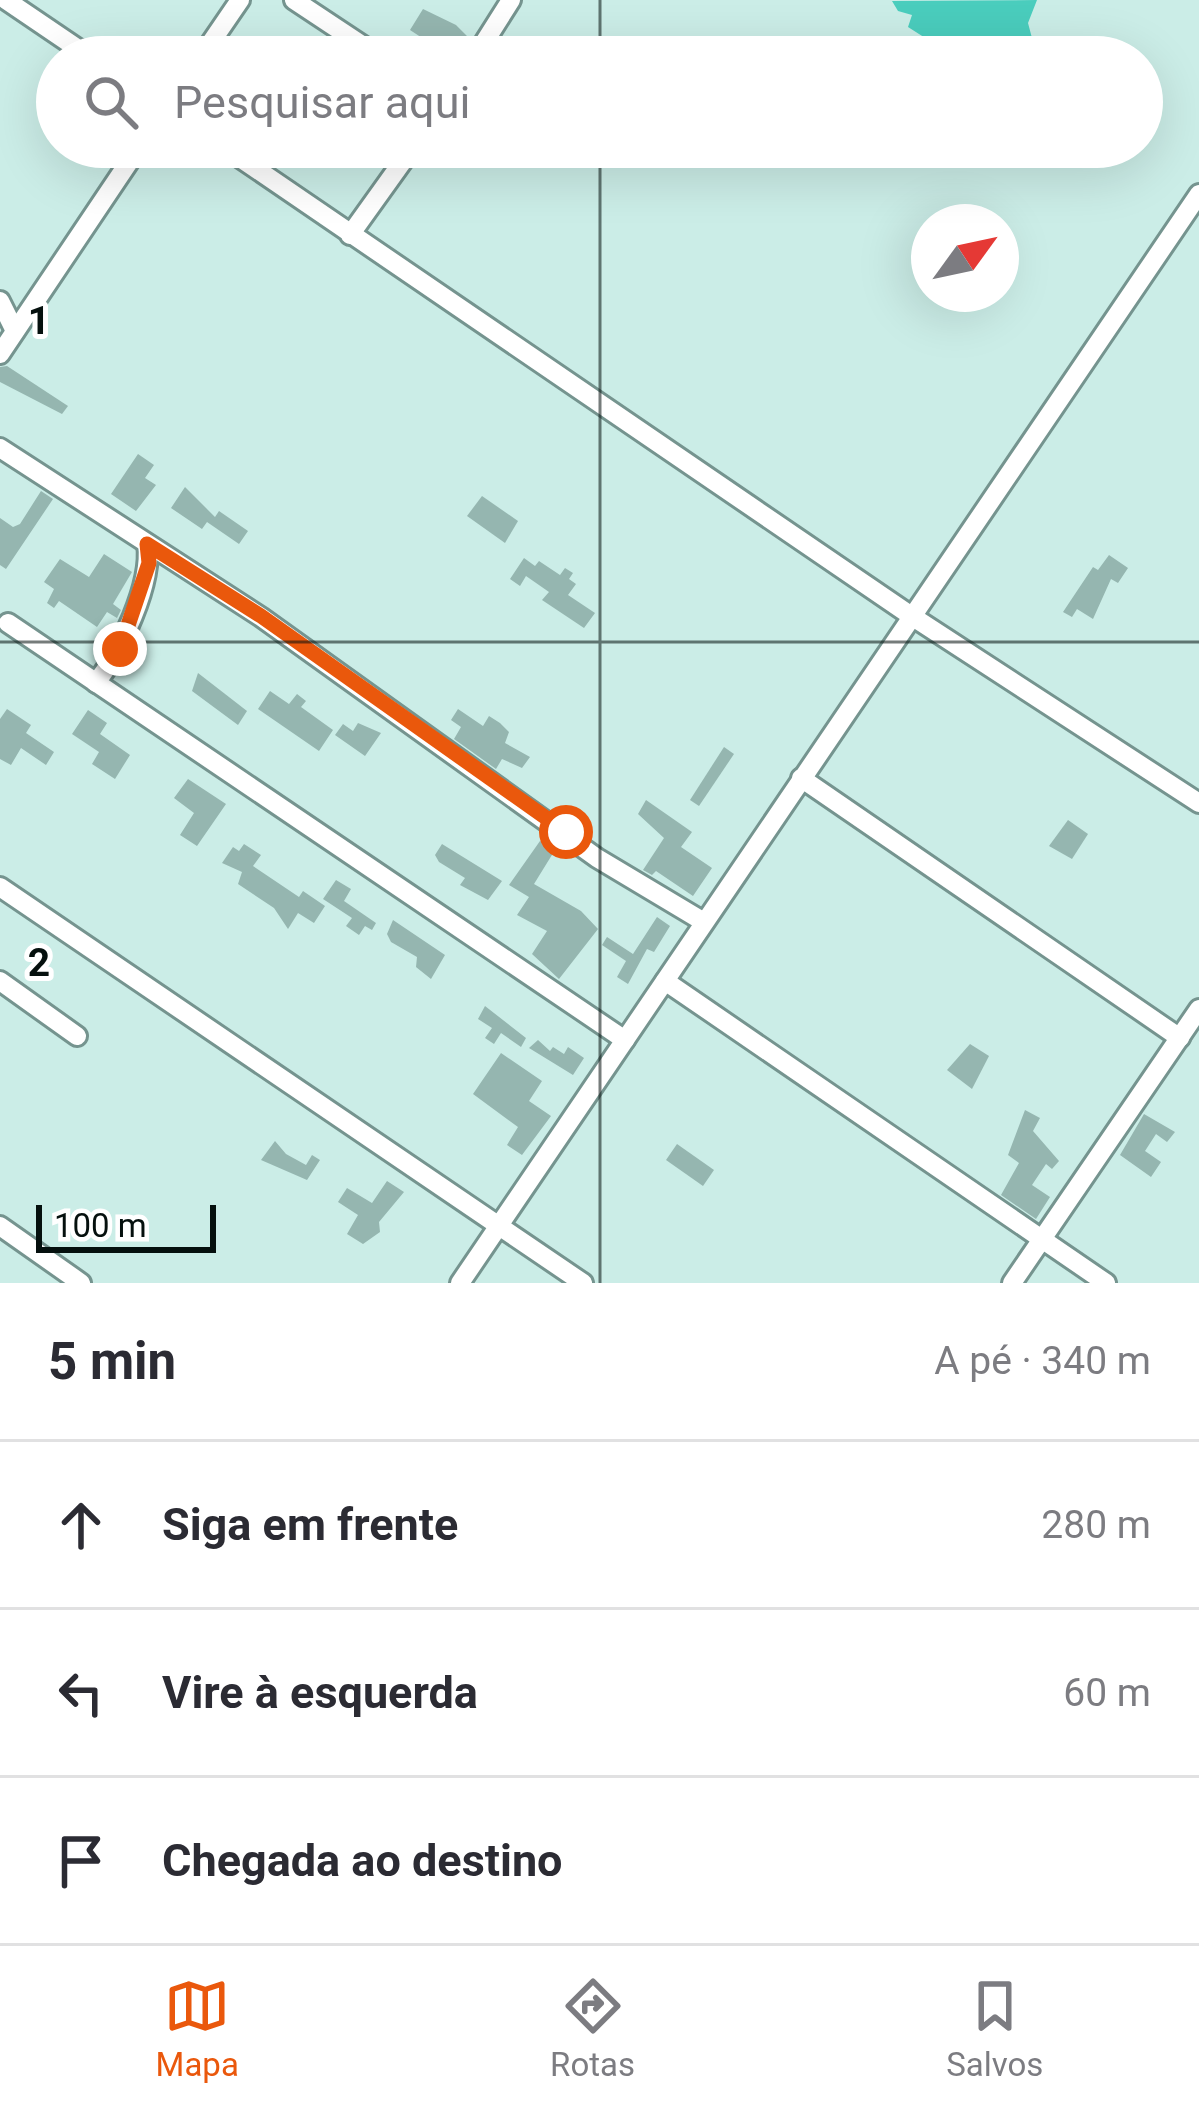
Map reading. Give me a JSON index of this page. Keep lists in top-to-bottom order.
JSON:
{
  "scale_bar": "100 m",
  "north": "top right",
  "page": {
    "search": "Pesquisar aqui",
    "scale": "100 m",
    "heading": ["5 min", "A pé · 340 m"],
    "list": [
      ["Siga em frente", "280 m"],
      ["Vire à esquerda", "60 m"],
      "Chegada ao destino"
    ],
    "nav": ["Mapa", "Rotas", "Salvos"]
  },
  "grid": {
    "rows": ["1", "2"]
  }
}
